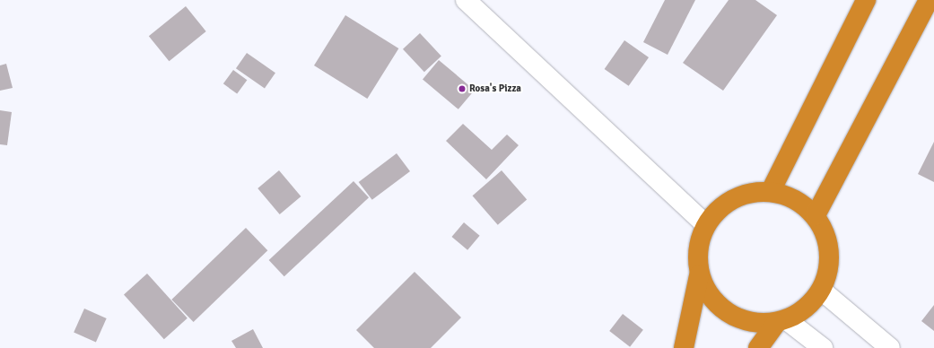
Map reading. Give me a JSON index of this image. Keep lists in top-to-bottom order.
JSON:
{
  "places": ["Rosa's Pizza"]
}
